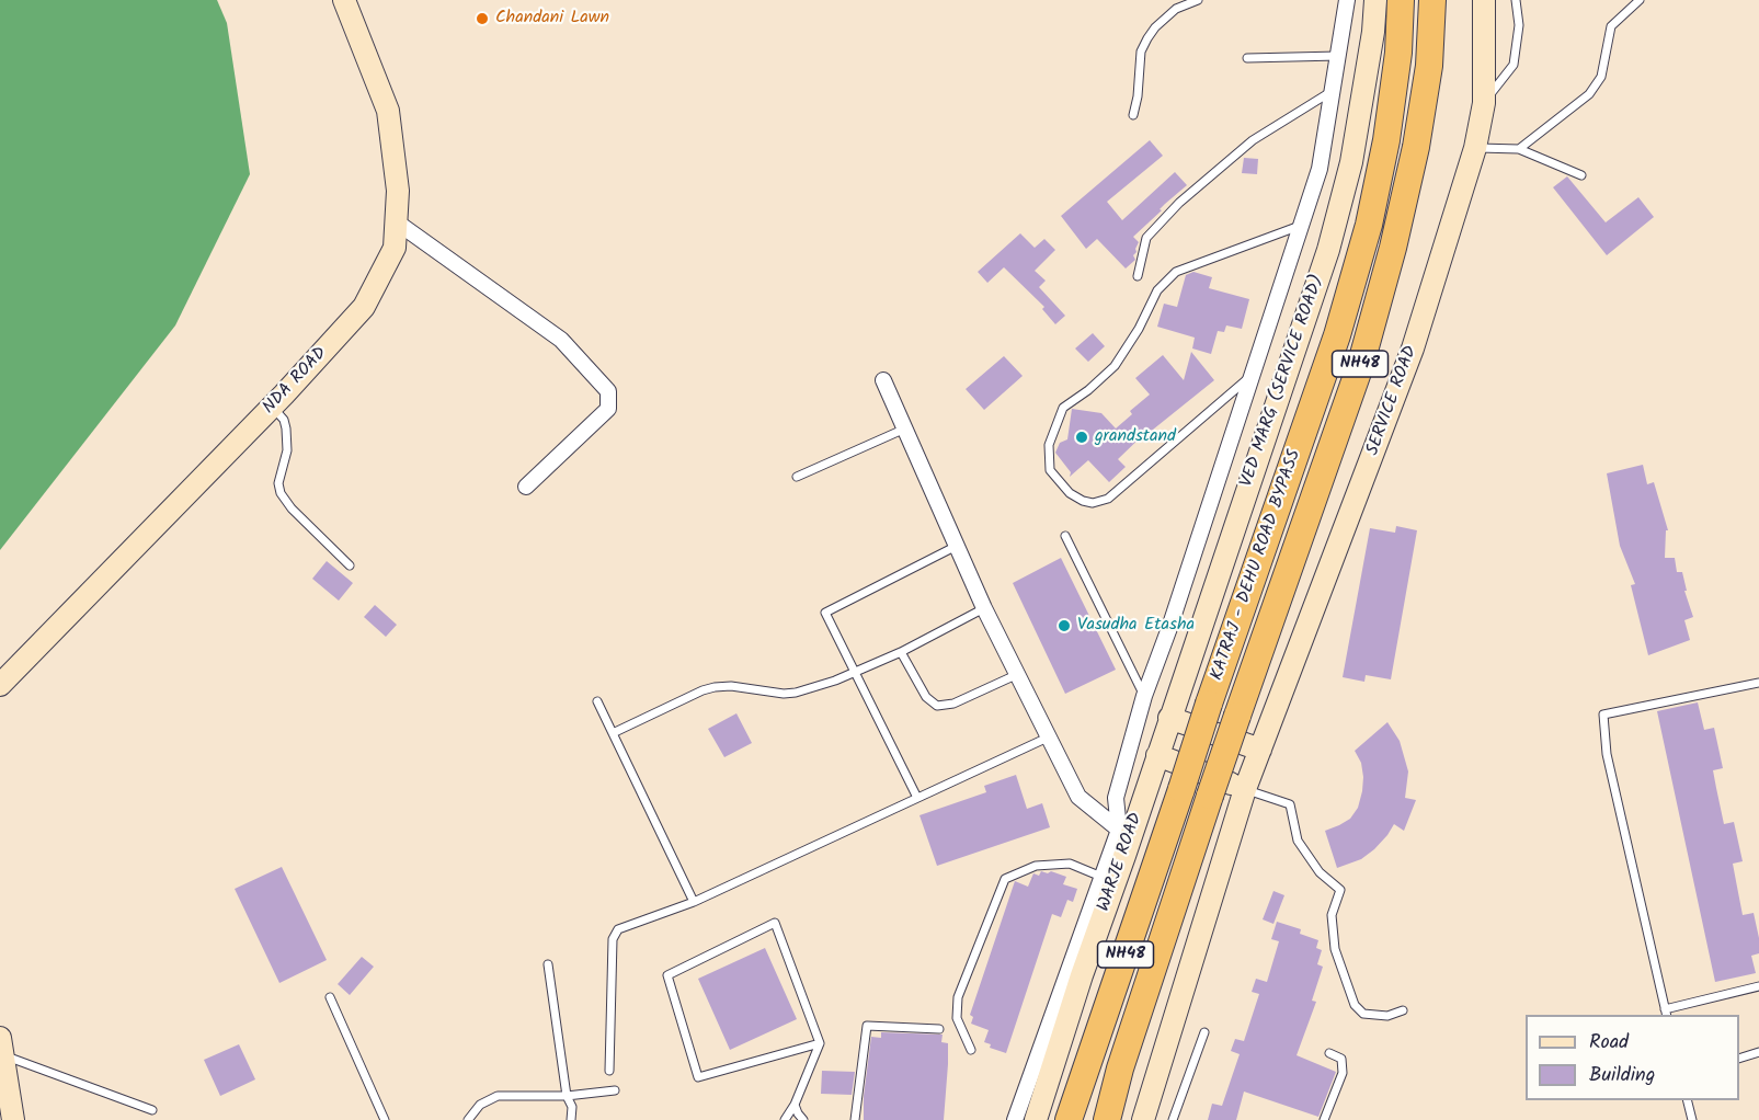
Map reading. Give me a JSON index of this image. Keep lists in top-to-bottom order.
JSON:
{
  "streets": {
    "highway": ["NH48", "KATRAJ - DEHU ROAD BYPASS"],
    "street": [
      "NDA ROAD",
      "VED MARG (SERVICE ROAD)",
      "SERVICE ROAD",
      "WARJE ROAD"
    ]
  },
  "crossings": [
    ["VED MARG (SERVICE ROAD)", "WARJE ROAD"]
  ],
  "places": ["Chandani Lawn", "grandstand", "Vasudha Etasha"],
  "legend": ["Road", "Building"]
}
